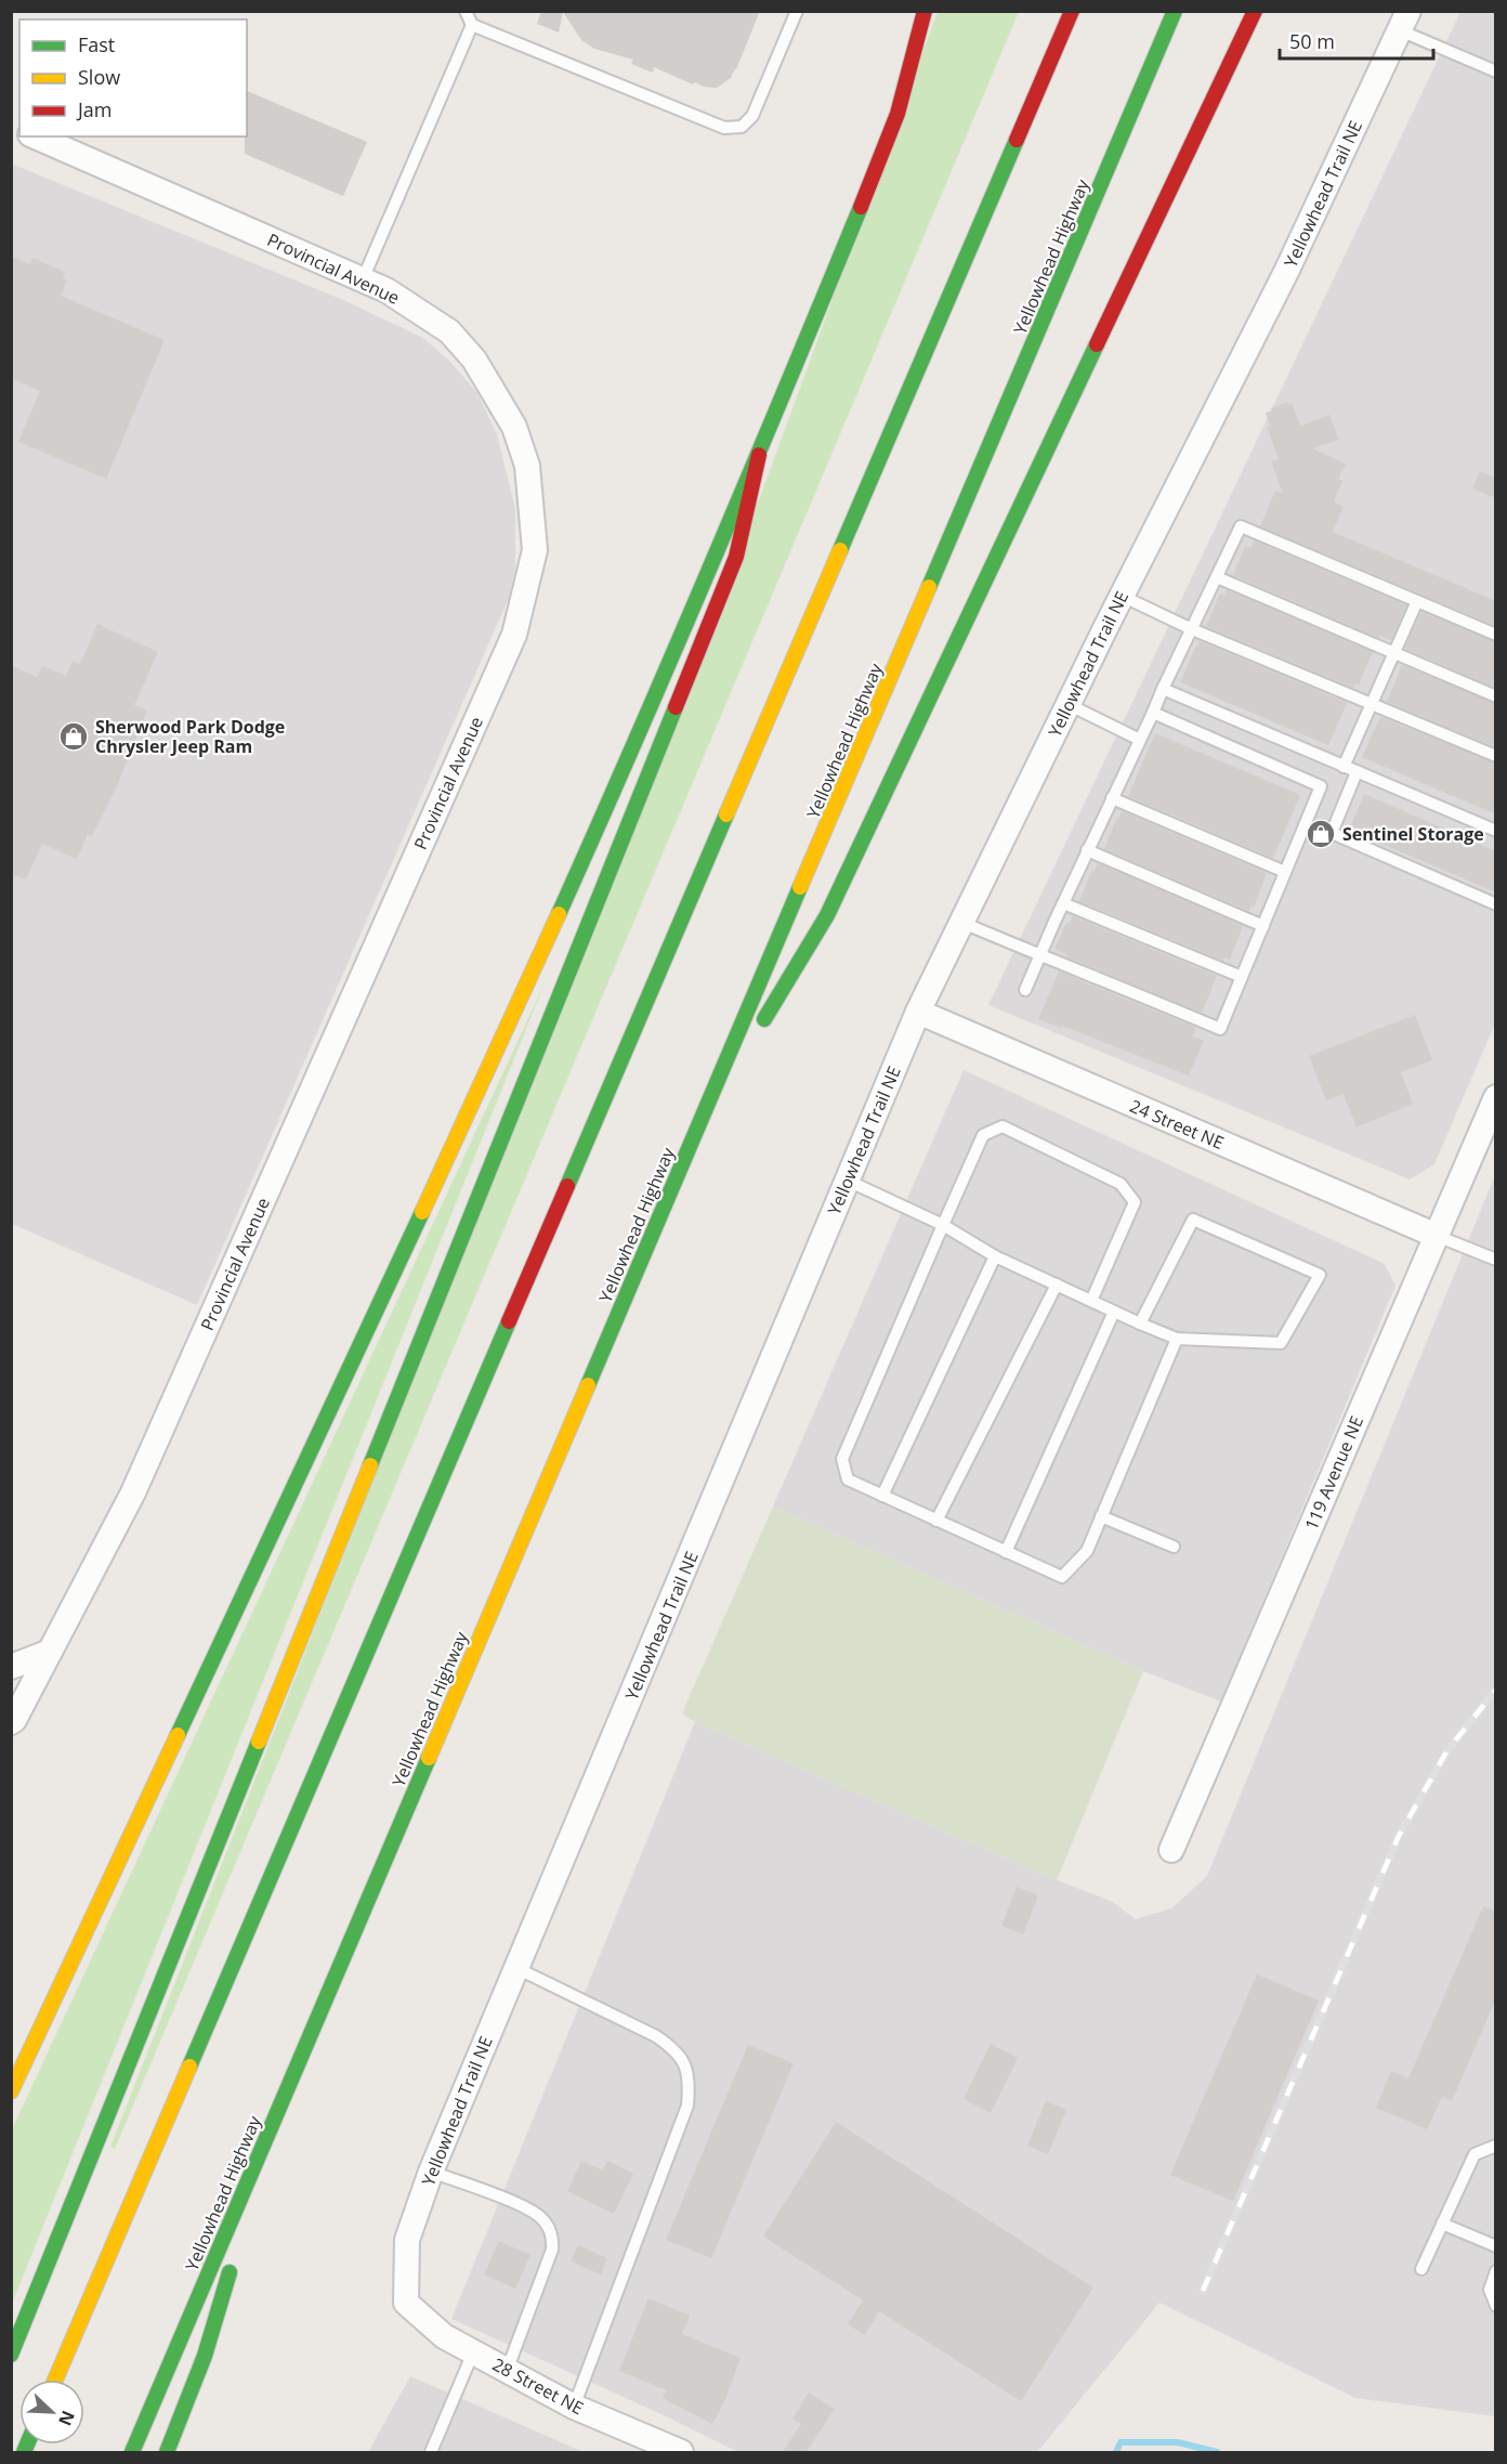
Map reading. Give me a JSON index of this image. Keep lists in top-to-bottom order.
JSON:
{
  "streets": {
    "main road": ["Yellowhead Highway"],
    "street": [
      "Yellowhead Trail NE",
      "Provincial Avenue",
      "24 Street NE",
      "119 Avenue NE",
      "28 Street NE"
    ]
  },
  "crossings": [
    ["Yellowhead Trail NE", "24 Street NE"],
    ["Yellowhead Trail NE", "28 Street NE"],
    ["24 Street NE", "119 Avenue NE"]
  ],
  "places": {
    "shop": ["Sherwood Park Dodge Chrysler Jeep Ram", "Sentinel Storage"]
  },
  "legend": ["Fast", "Slow", "Jam"],
  "scale_bar": "50 m",
  "north": "bottom right"
}
